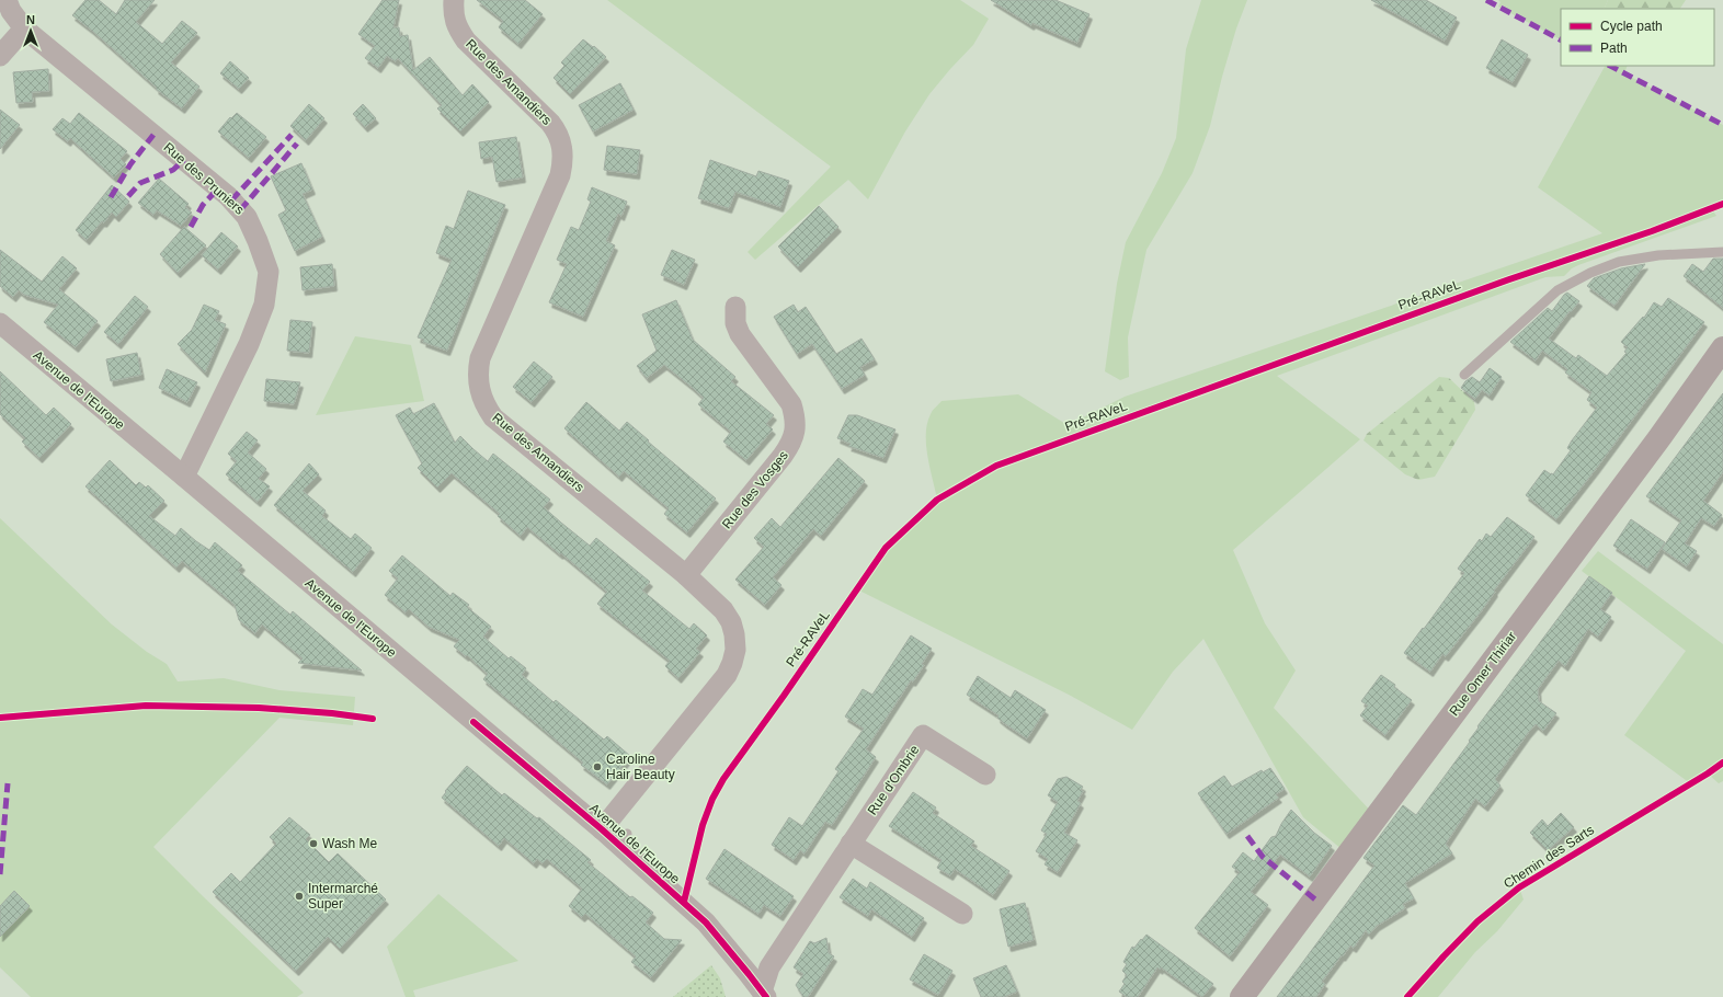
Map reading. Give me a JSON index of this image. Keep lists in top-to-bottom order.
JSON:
{
  "streets": {
    "street": [
      "Rue des Amandiers",
      "Rue des Pruniers",
      "Avenue de l'Europe",
      "Rue des Vosges",
      "Rue Omer Thiriar",
      "Rue d'Ombrie"
    ],
    "cycle path": ["Pré-RAVeL", "Chemin des Sarts"]
  },
  "crossings": [
    ["Rue des Amandiers", "Avenue de l'Europe"],
    ["Rue des Amandiers", "Rue des Vosges"],
    ["Rue des Pruniers", "Avenue de l'Europe"],
    ["Avenue de l'Europe", "Rue d'Ombrie"]
  ],
  "places": ["Caroline Hair Beauty", "Wash Me", "Intermarché Super"],
  "legend": ["Cycle path", "Path"],
  "north": "top"
}
